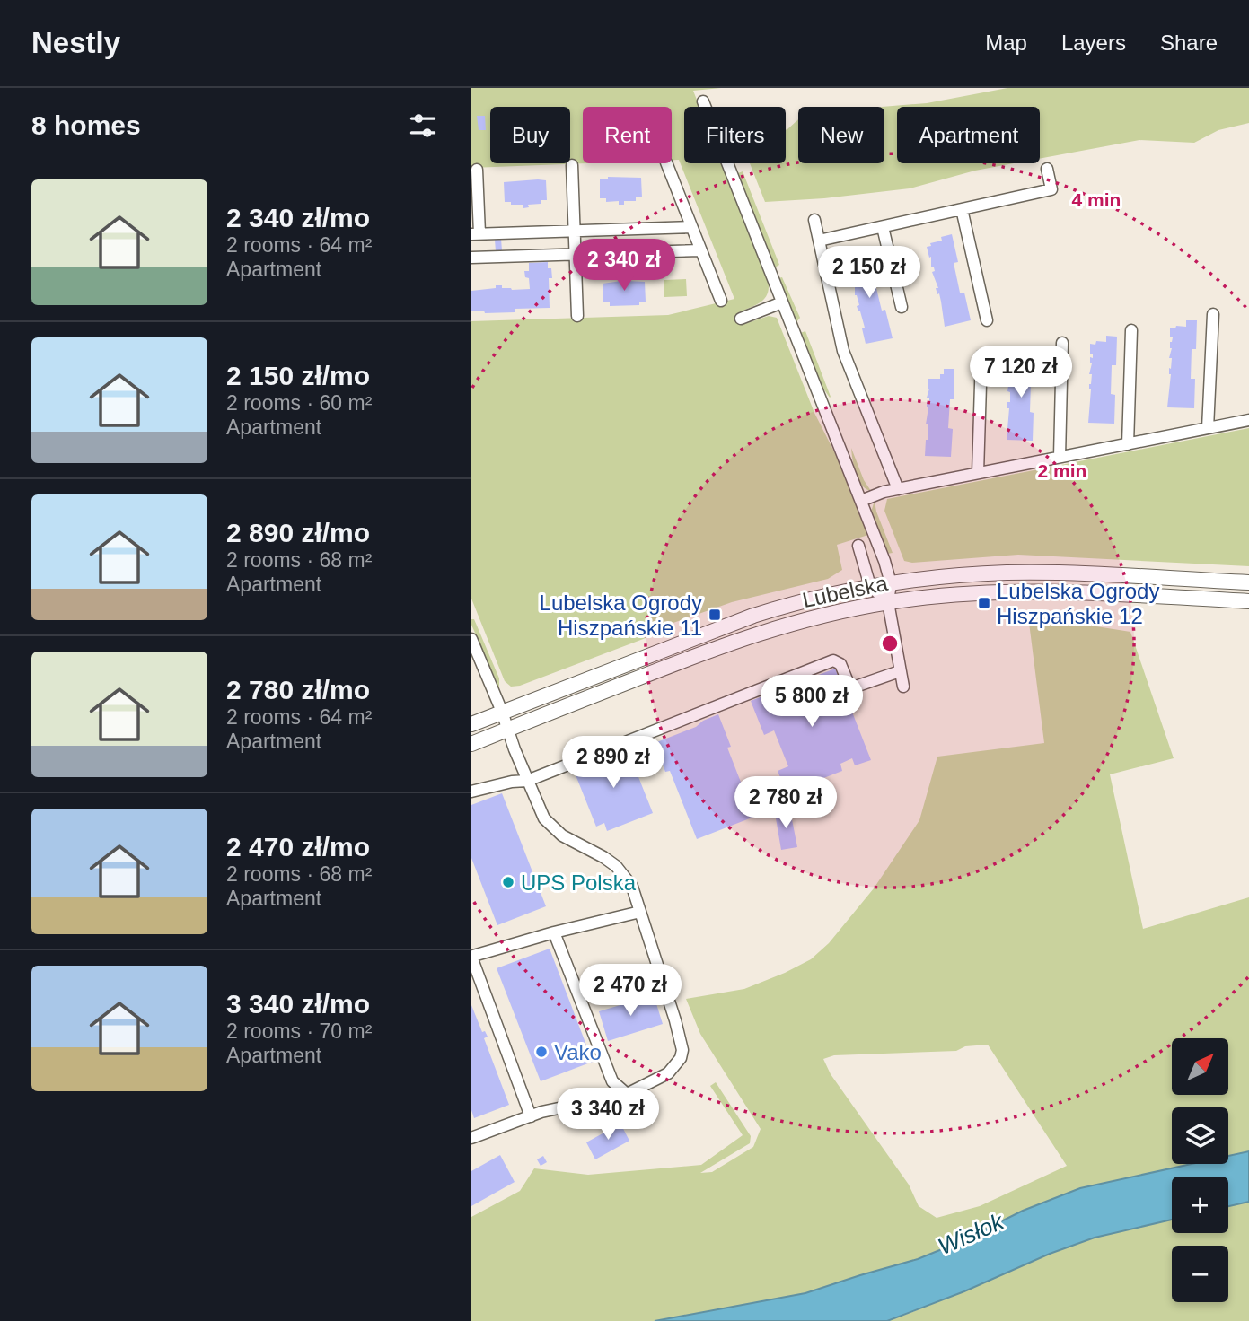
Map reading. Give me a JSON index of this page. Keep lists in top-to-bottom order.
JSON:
{
  "streets": {
    "main road": ["Lubelska"]
  },
  "water": ["Wisłok"],
  "places": {
    "transit": ["Lubelska Ogrody Hiszpańskie 12", "Lubelska Ogrody Hiszpańskie 11"],
    "other": ["UPS Polska", "Vako"]
  },
  "north": "top right",
  "page": {
    "header": "Nestly",
    "nav": ["Map", "Layers", "Share"],
    "heading": "8 homes",
    "chip": [
      "Buy",
      "Rent",
      "Filters",
      "New",
      "Apartment"
    ],
    "list": [
      {
        "name": "2 340 zł/mo",
        "note": "2 rooms · 64 m² · Apartment"
      },
      {
        "name": "2 150 zł/mo",
        "note": "2 rooms · 60 m² · Apartment"
      },
      {
        "name": "2 890 zł/mo",
        "note": "2 rooms · 68 m² · Apartment"
      },
      {
        "name": "2 780 zł/mo",
        "note": "2 rooms · 64 m² · Apartment"
      },
      {
        "name": "2 470 zł/mo",
        "note": "2 rooms · 68 m² · Apartment"
      },
      {
        "name": "3 340 zł/mo",
        "note": "2 rooms · 70 m² · Apartment"
      }
    ],
    "price": [
      "2 340 zł",
      "2 150 zł",
      "7 120 zł",
      "5 800 zł",
      "2 890 zł",
      "2 780 zł",
      "2 470 zł",
      "3 340 zł"
    ],
    "map_buttons": ["+", "−"]
  },
  "rings": ["4 min", "2 min"]
}
